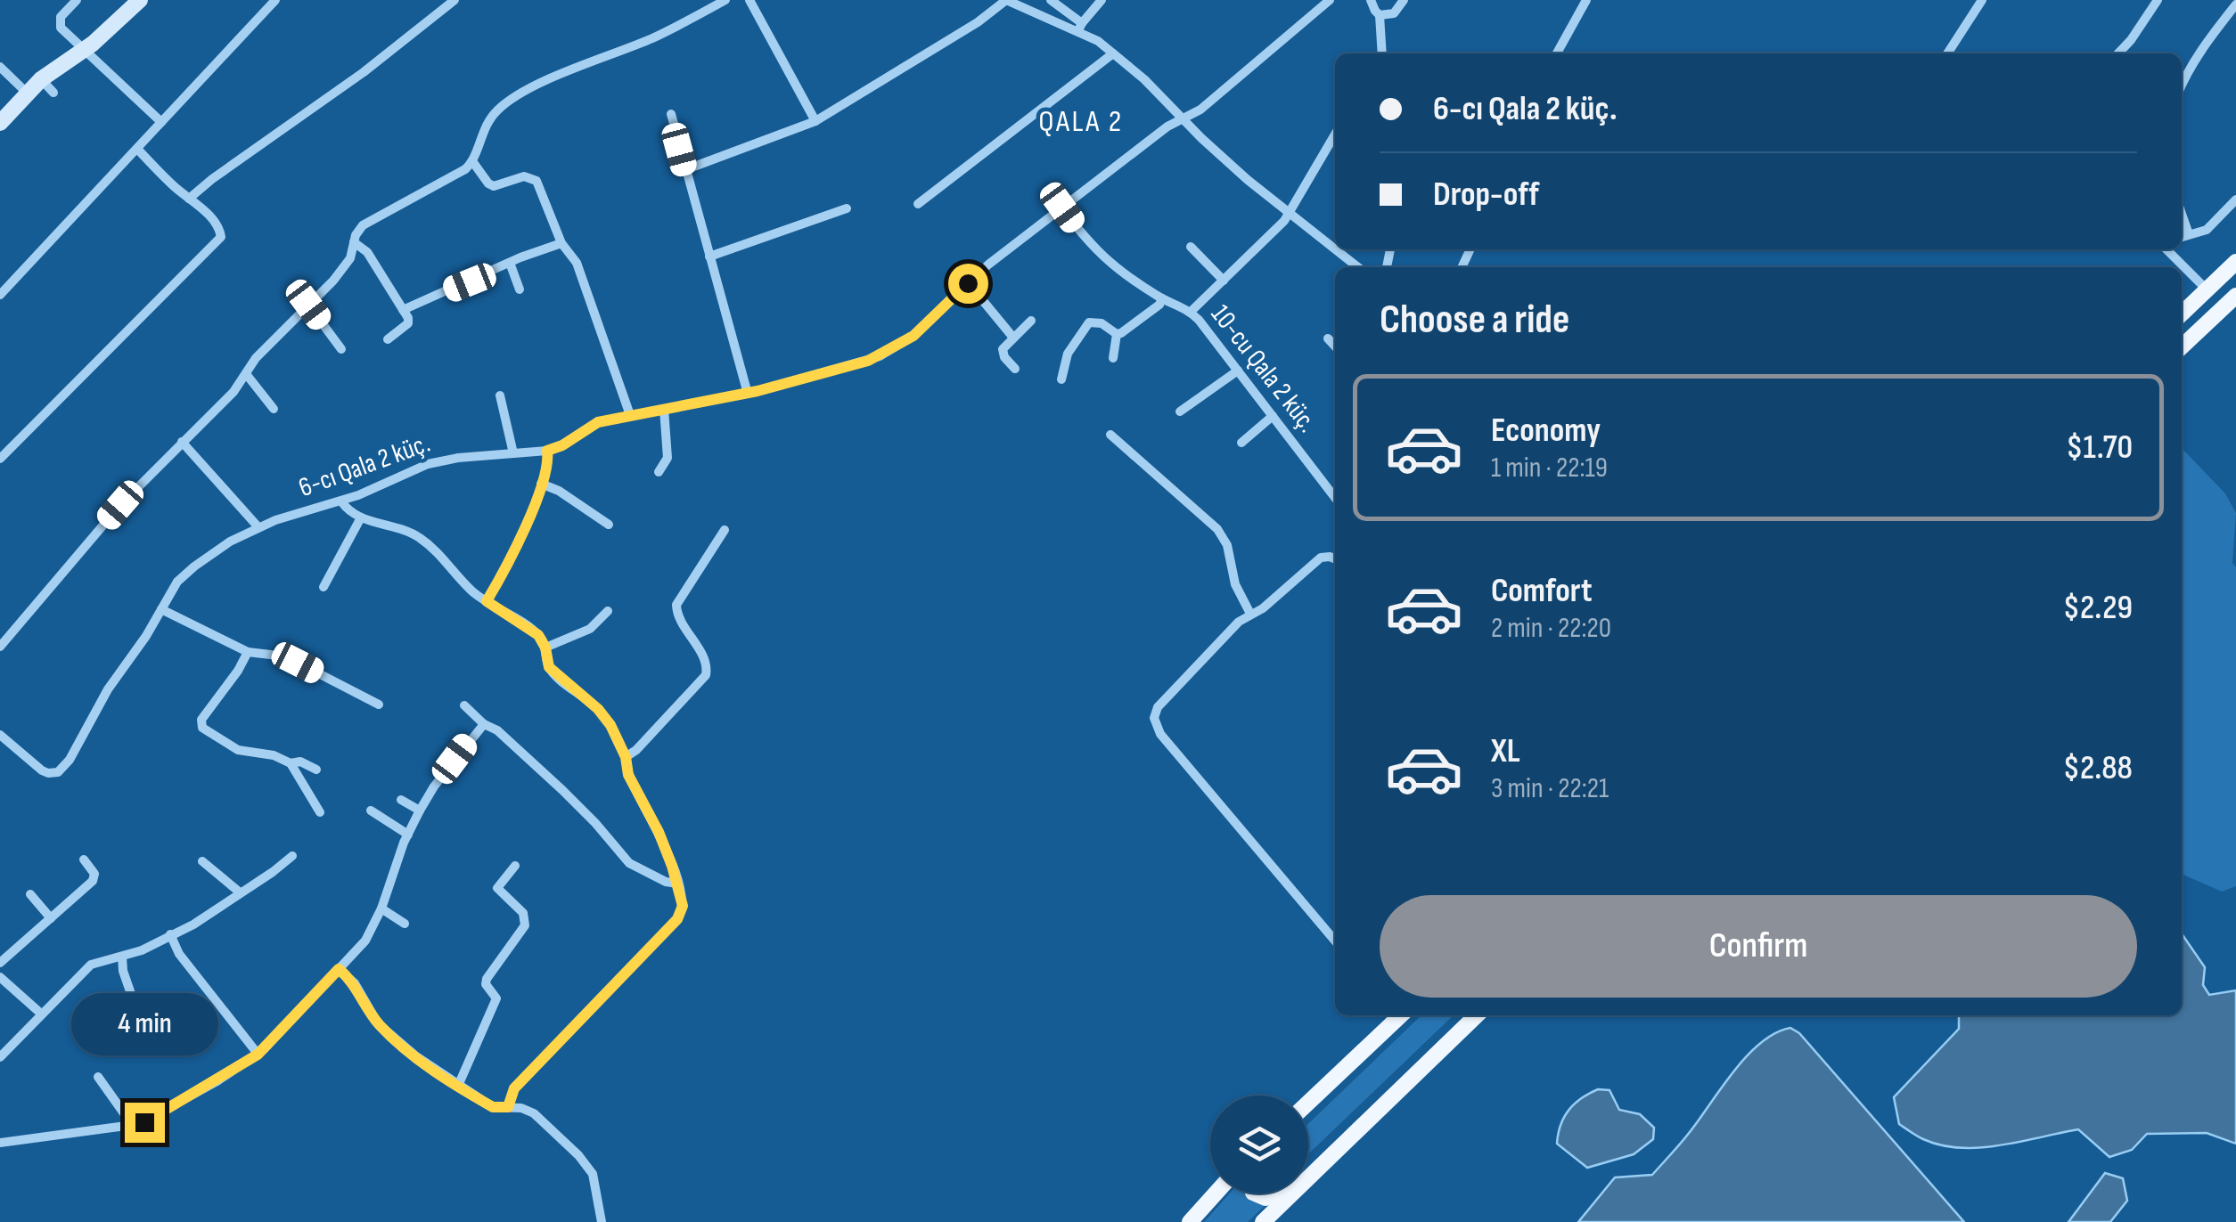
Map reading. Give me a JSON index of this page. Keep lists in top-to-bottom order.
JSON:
{
  "streets": {
    "street": ["10-cu Qala 2 küç.", "6-cı Qala 2 küç."]
  },
  "crossings": [
    ["10-cu Qala 2 küç.", "6-cı Qala 2 küç."]
  ],
  "districts": ["QALA 2"],
  "page": {
    "banner": ["6-cı Qala 2 küç.", "Drop-off"],
    "heading": "Choose a ride",
    "list": [
      {
        "name": "Economy",
        "note": "1 min · 22:19",
        "value": "$1.70"
      },
      {
        "name": "Comfort",
        "note": "2 min · 22:20",
        "value": "$2.29"
      },
      {
        "name": "XL",
        "note": "3 min · 22:21",
        "value": "$2.88"
      }
    ],
    "buttons": "Confirm",
    "bubble": "4 min"
  }
}
